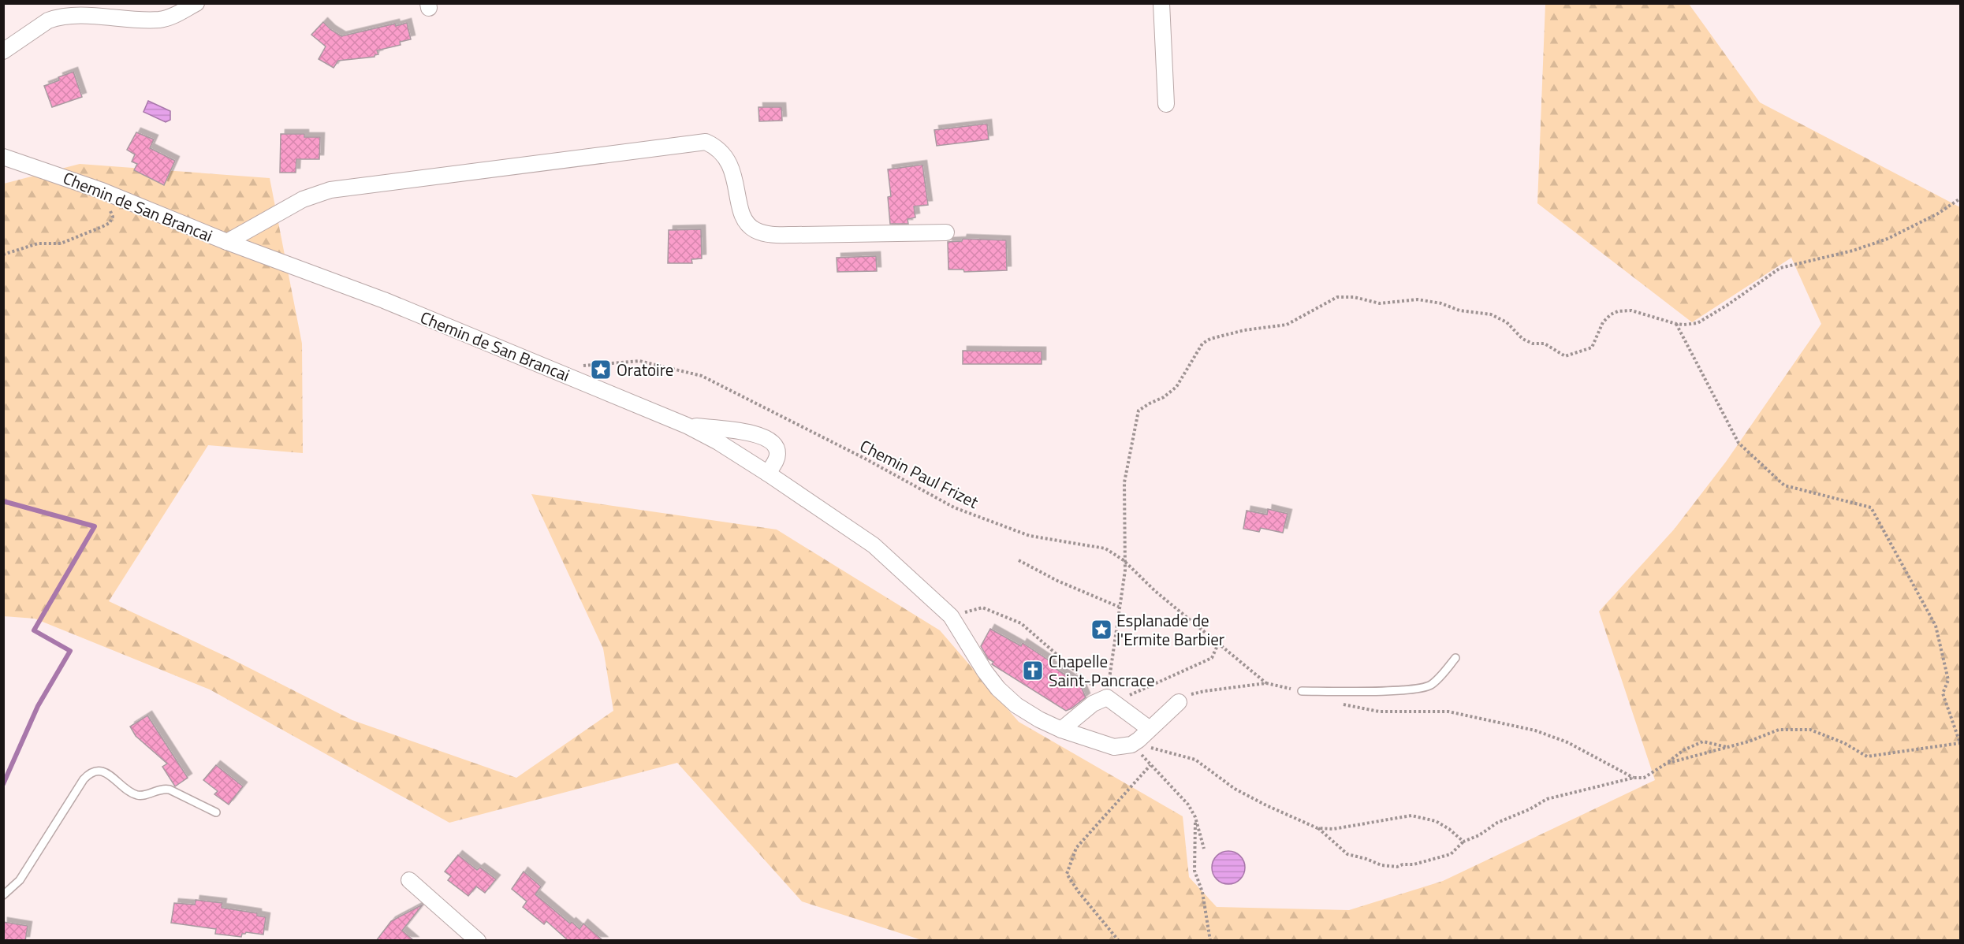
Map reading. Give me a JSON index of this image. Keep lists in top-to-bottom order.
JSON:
{
  "streets": {
    "street": ["Chemin de San Brancai"],
    "path": ["Chemin Paul Frizet"]
  },
  "places": {
    "place": ["Oratoire", "Esplanade de l'Ermite Barbier"],
    "church": ["Chapelle Saint-Pancrace"]
  }
}
